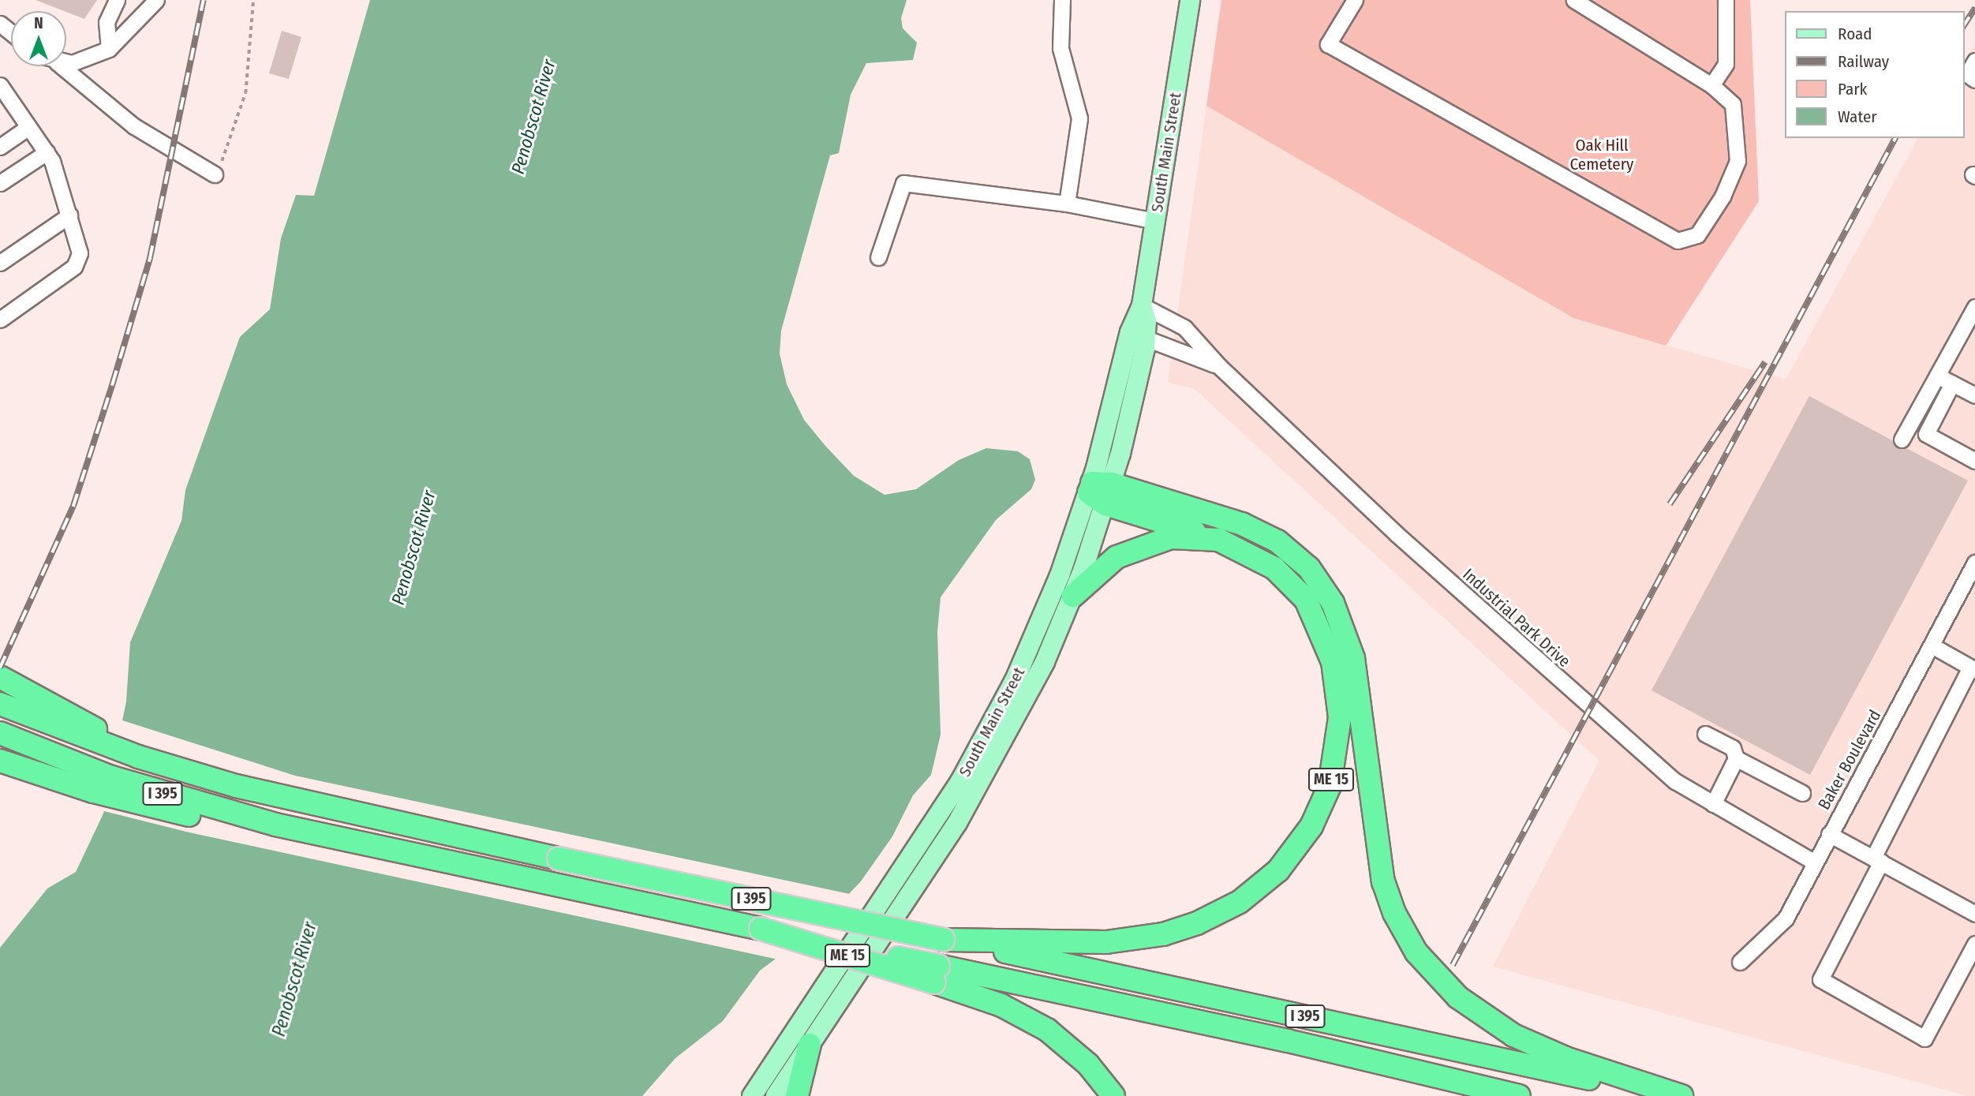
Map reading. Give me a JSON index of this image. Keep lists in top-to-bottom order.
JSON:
{
  "streets": {
    "highway": ["ME 15", "I 395"],
    "main road": ["South Main Street"],
    "street": ["Industrial Park Drive", "Baker Boulevard"]
  },
  "crossings": [
    ["South Main Street", "Industrial Park Drive"],
    ["South Main Street", "ME 15"],
    ["Industrial Park Drive", "Baker Boulevard"],
    ["ME 15", "I 395"]
  ],
  "water": ["Penobscot River"],
  "parks": ["Oak Hill Cemetery"],
  "legend": [
    "Road",
    "Railway",
    "Park",
    "Water"
  ],
  "north": "top"
}
